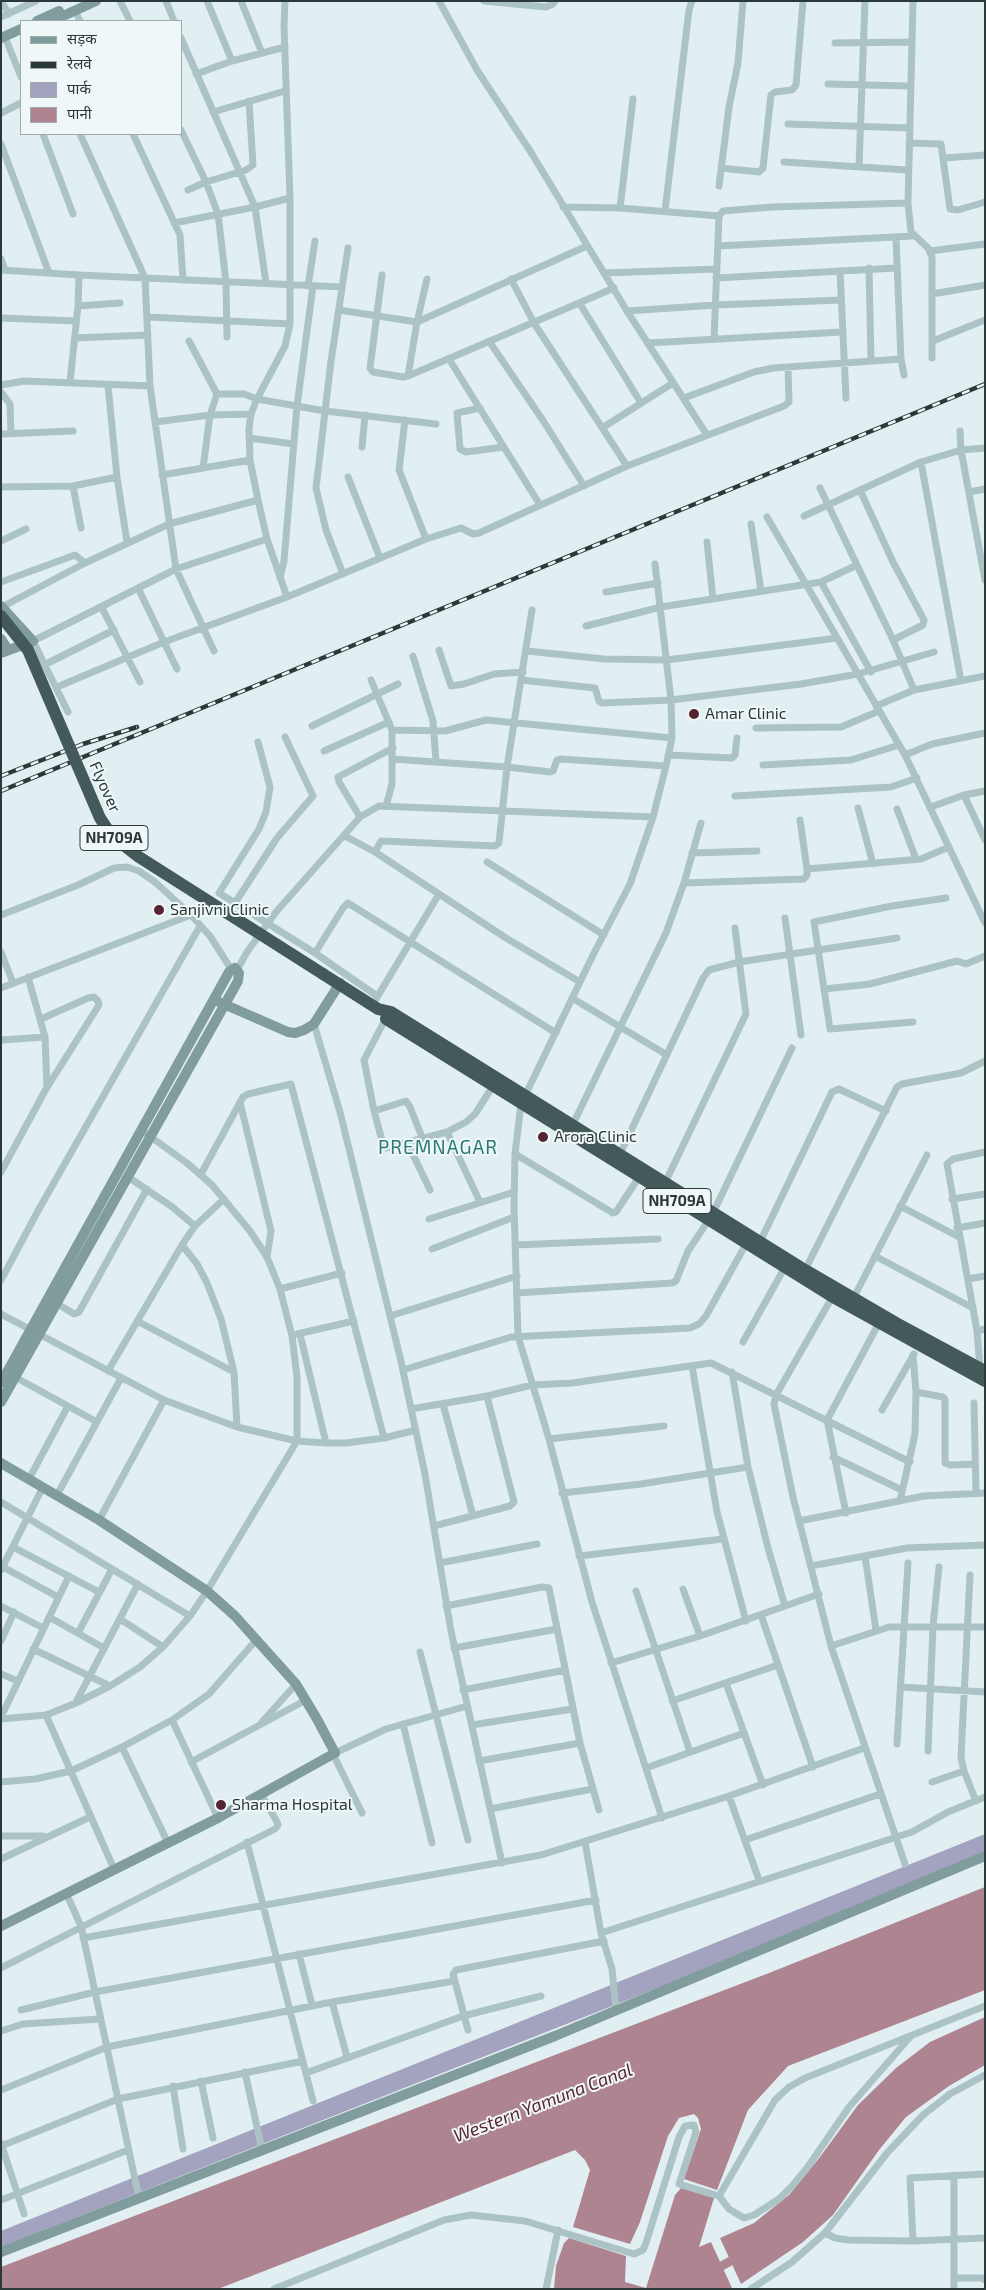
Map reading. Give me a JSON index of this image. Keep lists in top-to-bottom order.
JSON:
{
  "streets": {
    "highway": ["Flyover", "NH709A"]
  },
  "crossings": [
    ["Flyover", "NH709A"]
  ],
  "districts": ["PREMNAGAR"],
  "water": ["Western Yamuna Canal"],
  "places": [
    "Amar Clinic",
    "Sanjivni Clinic",
    "Arora Clinic",
    "Sharma Hospital"
  ],
  "legend": [
    "सड़क",
    "रेलवे",
    "पार्क",
    "पानी"
  ]
}
